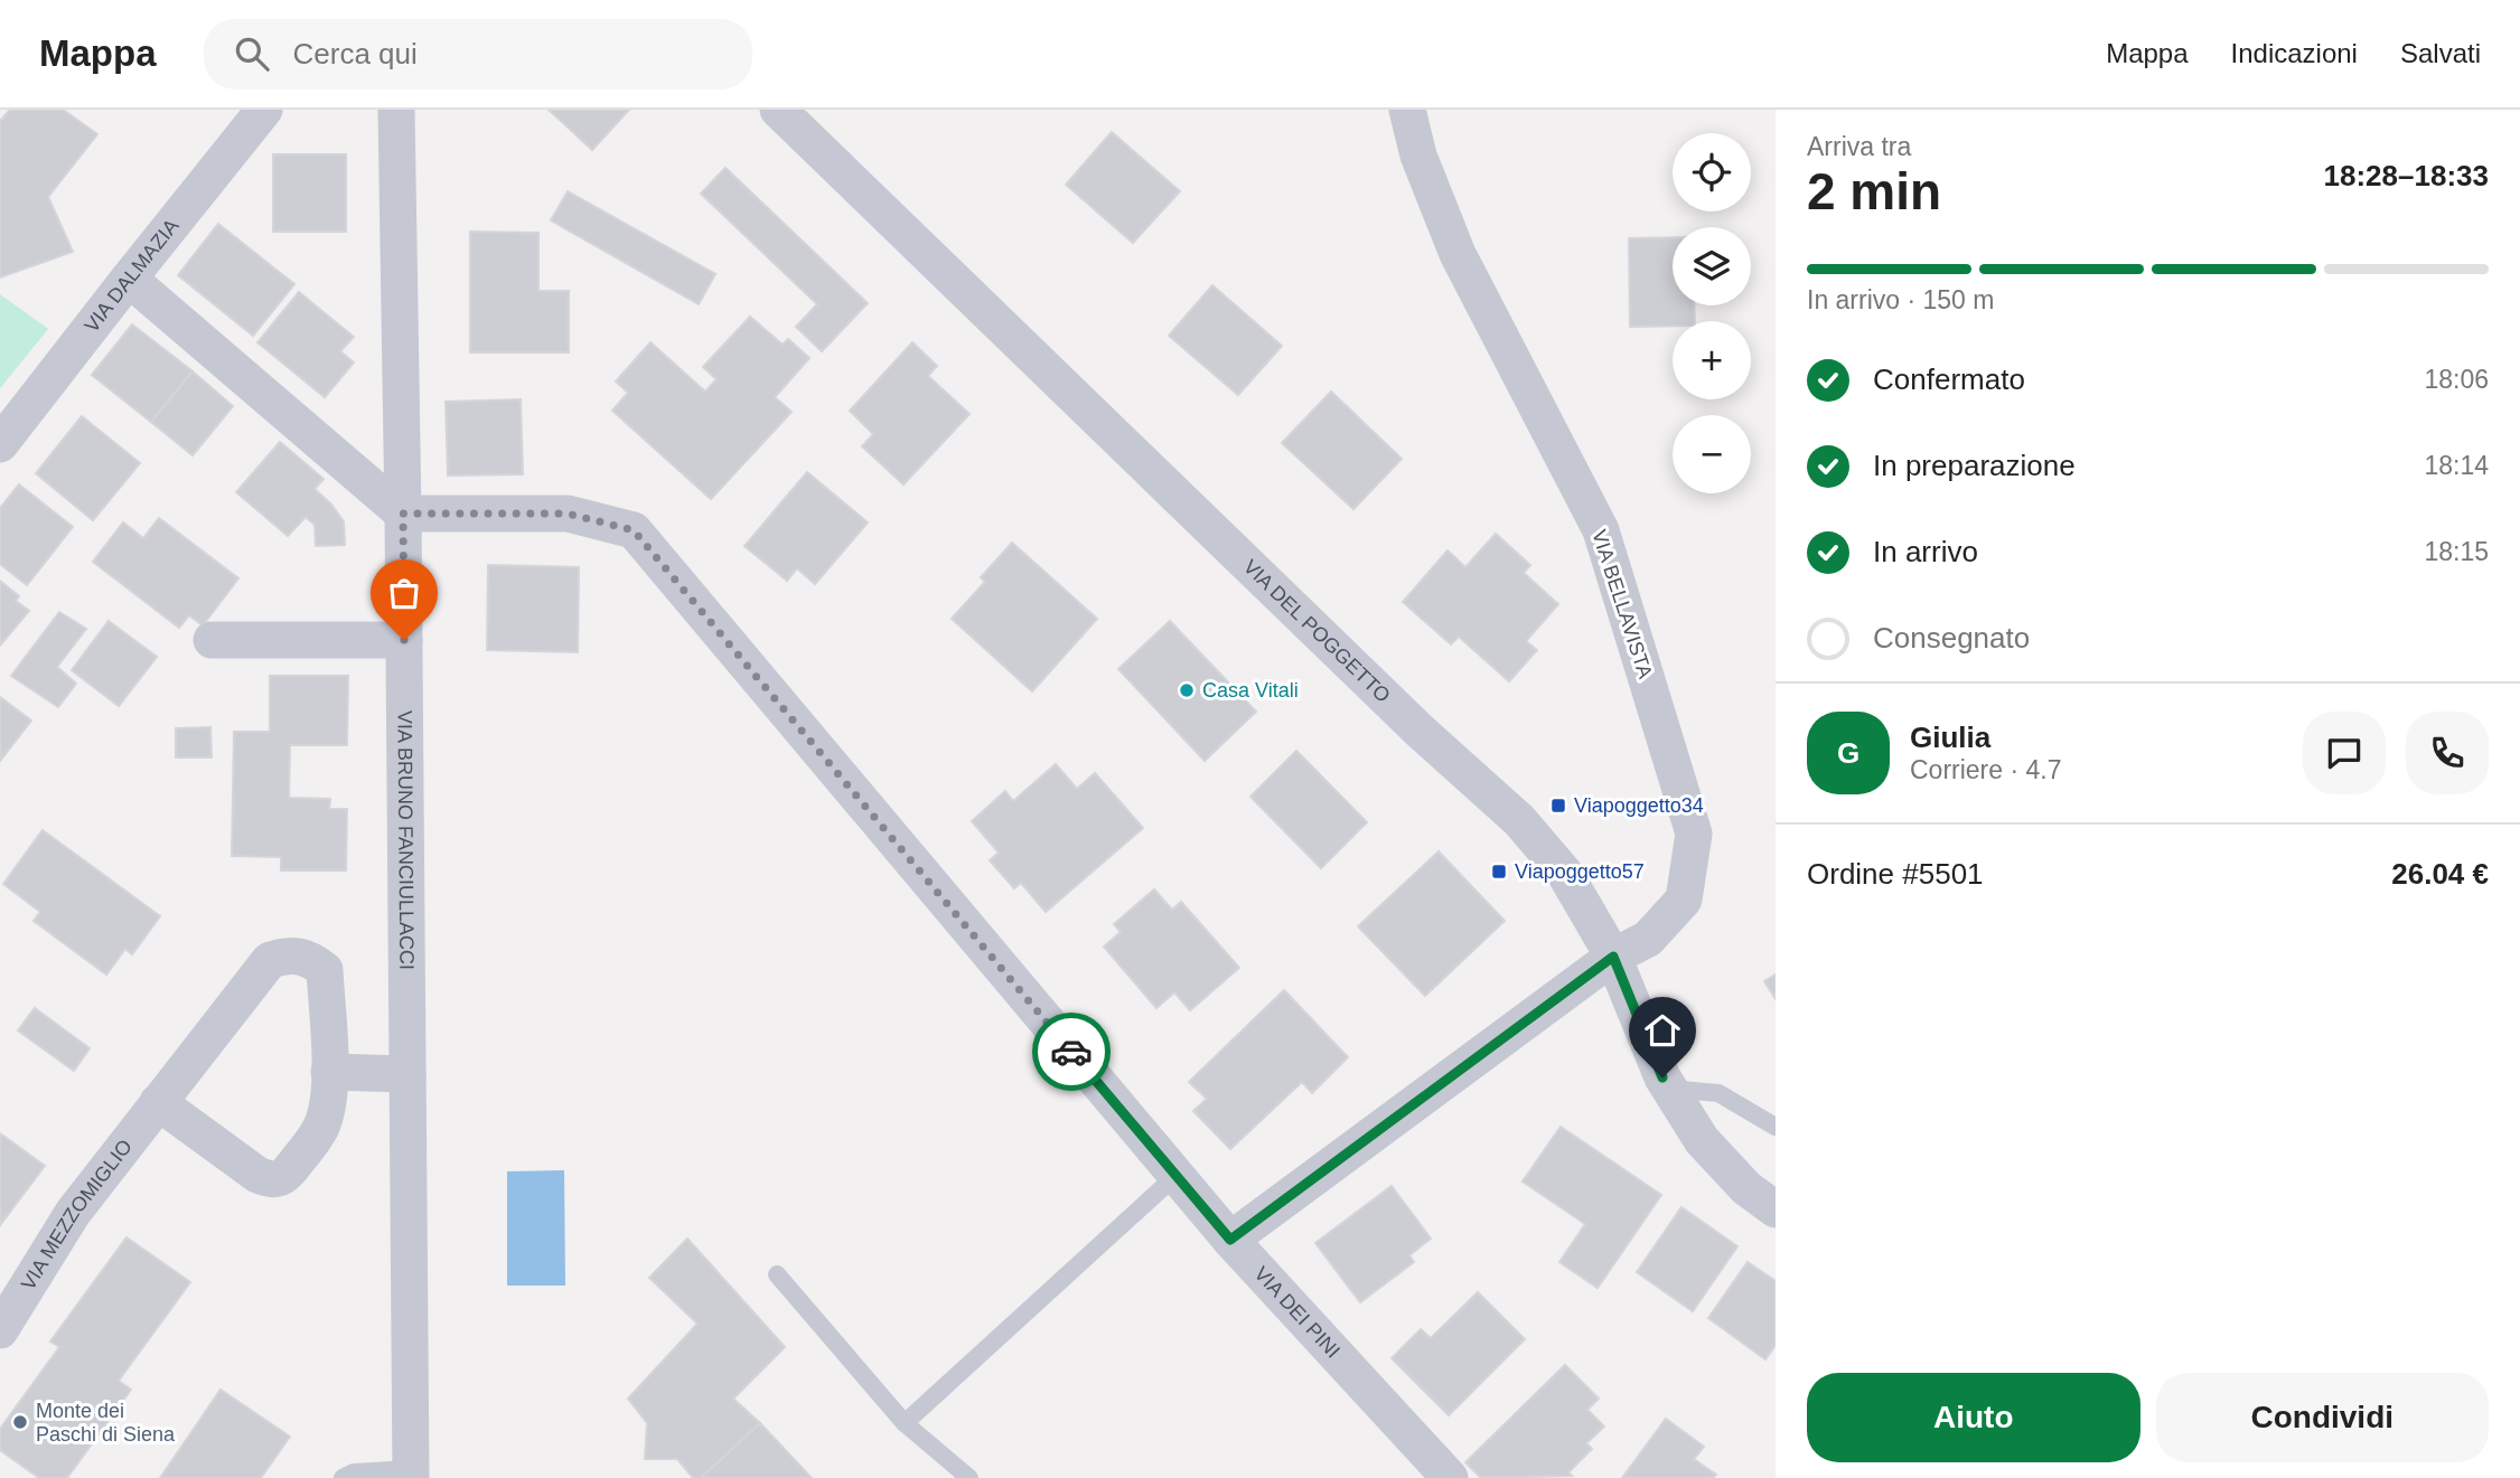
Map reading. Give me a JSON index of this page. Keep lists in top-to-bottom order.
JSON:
{
  "streets": {
    "street": [
      "VIA DALMAZIA",
      "VIA BELLAVISTA",
      "VIA DEL POGGETTO",
      "VIA BRUNO FANCIULLACCI",
      "VIA MEZZOMIGLIO",
      "VIA DEI PINI"
    ]
  },
  "crossings": [
    ["VIA BELLAVISTA", "VIA DEL POGGETTO"],
    ["VIA BELLAVISTA", "VIA DEI PINI"],
    ["VIA BRUNO FANCIULLACCI", "VIA DEI PINI"]
  ],
  "places": {
    "other": ["Casa Vitali", "Monte dei Paschi di Siena"],
    "transit": ["Viapoggetto34", "Viapoggetto57"]
  },
  "page": {
    "header": "Mappa",
    "search": "Cerca qui",
    "nav": ["Mappa", "Indicazioni", "Salvati"],
    "heading": ["2 min", "Arriva tra", "18:28–18:33"],
    "panel": [
      "Giulia",
      "Corriere · 4.7",
      "Ordine #5501",
      "26.04 €"
    ],
    "map_buttons": ["+", "−"],
    "bar": "In arrivo · 150 m",
    "list": [
      ["Confermato", "18:06"],
      ["In preparazione", "18:14"],
      ["In arrivo", "18:15"],
      "Consegnato"
    ],
    "round": "G",
    "buttons": ["Aiuto", "Condividi"]
  }
}
